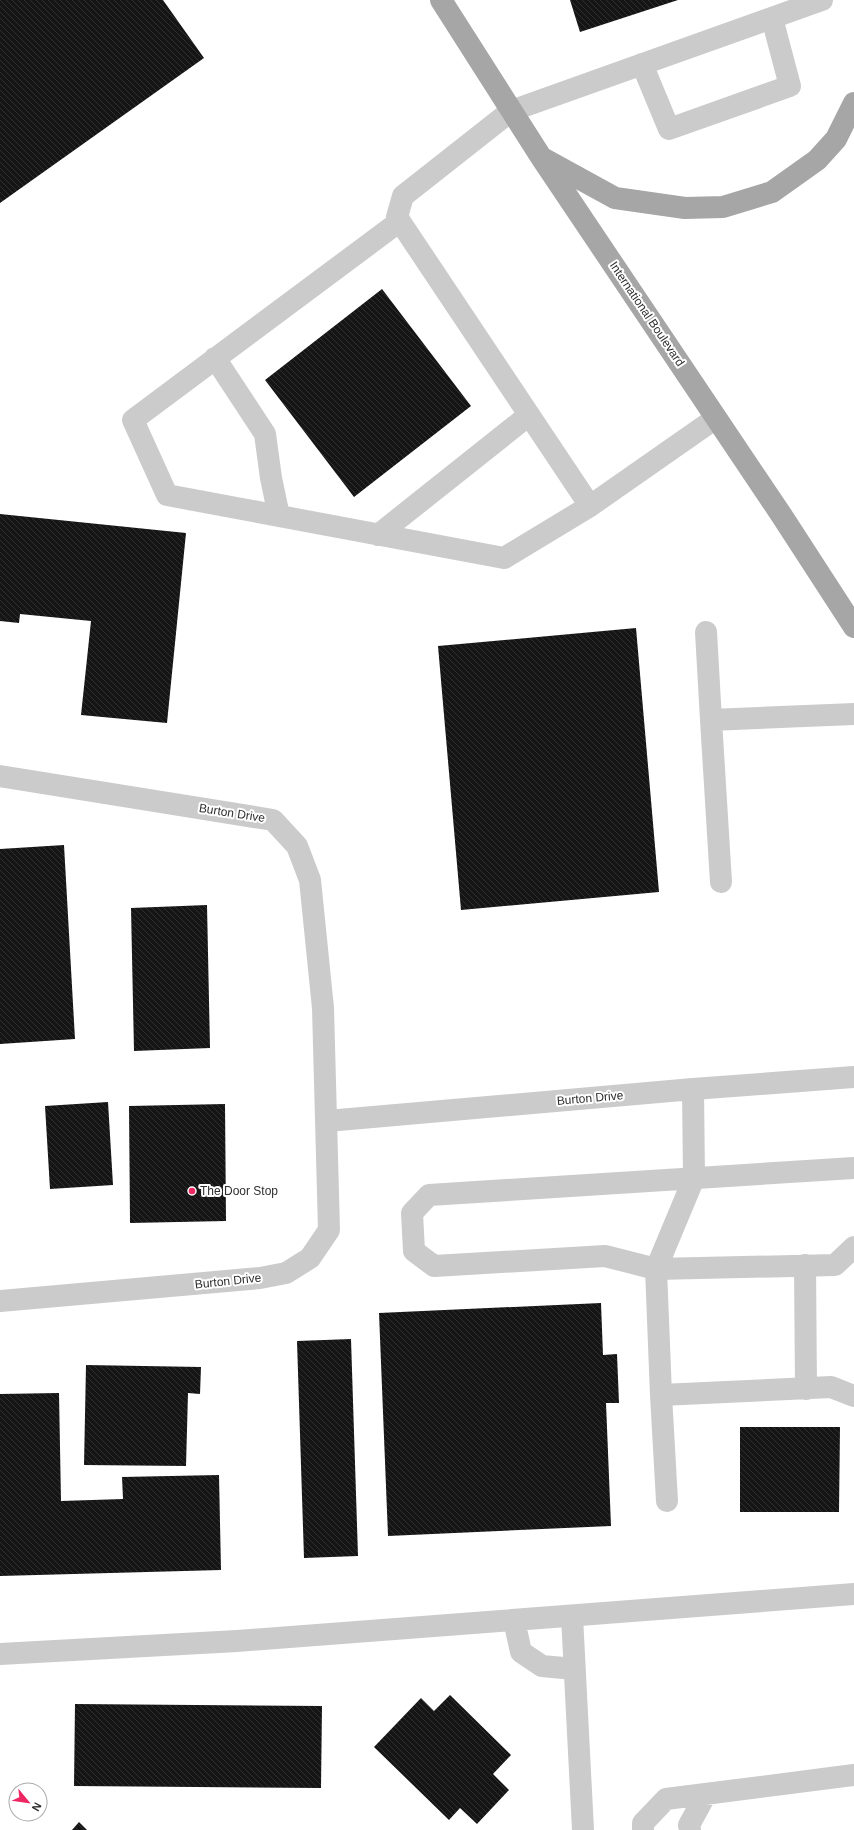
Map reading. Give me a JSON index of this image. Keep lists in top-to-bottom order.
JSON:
{
  "streets": {
    "main road": ["International Boulevard"],
    "street": ["Burton Drive"]
  },
  "places": ["The Door Stop"],
  "north": "bottom right"
}
